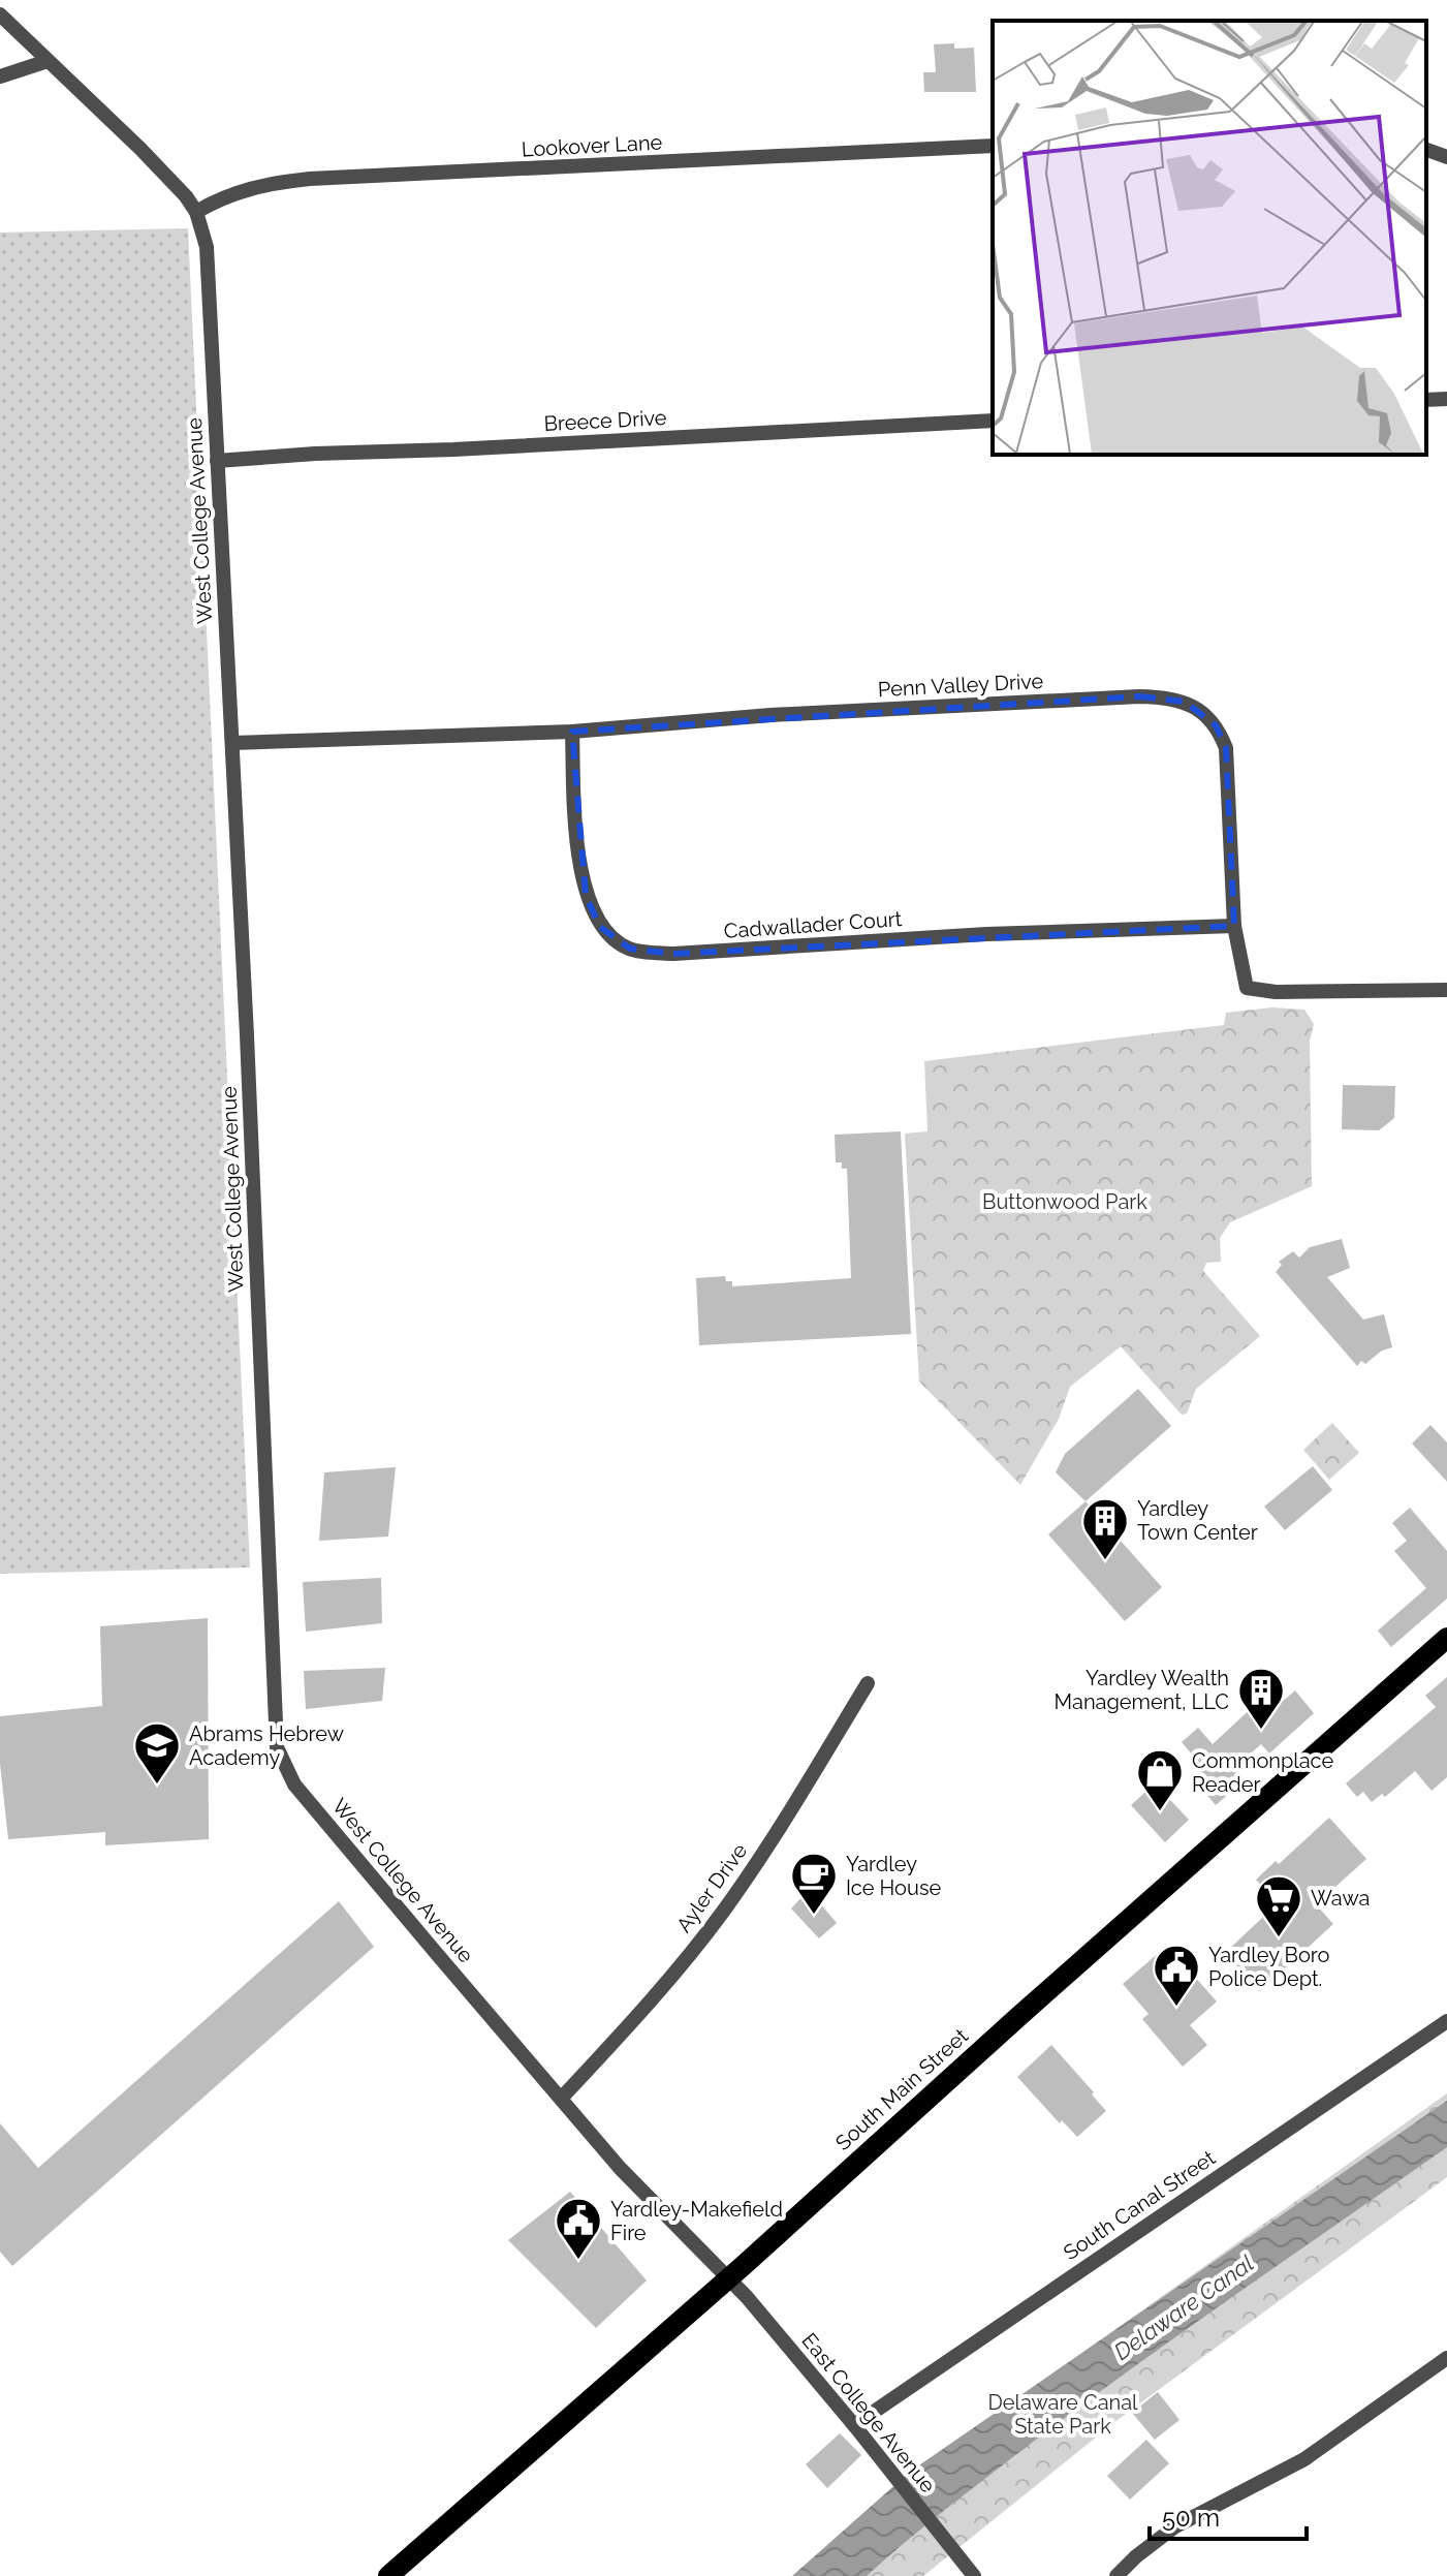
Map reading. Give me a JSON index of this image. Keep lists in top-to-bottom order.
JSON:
{
  "streets": {
    "main road": ["South Main Street"],
    "street": [
      "Lookover Lane",
      "Breece Drive",
      "West College Avenue",
      "Penn Valley Drive",
      "Cadwallader Court",
      "Ayler Drive",
      "South Canal Street",
      "East College Avenue"
    ]
  },
  "crossings": [
    ["Lookover Lane", "West College Avenue"],
    ["Breece Drive", "West College Avenue"],
    ["West College Avenue", "Penn Valley Drive"],
    ["West College Avenue", "Ayler Drive"],
    ["West College Avenue", "South Main Street"],
    ["West College Avenue", "East College Avenue"],
    ["Penn Valley Drive", "Cadwallader Court"],
    ["South Main Street", "East College Avenue"],
    ["South Canal Street", "East College Avenue"]
  ],
  "water": ["Delaware Canal"],
  "parks": ["Buttonwood Park", "Delaware Canal State Park"],
  "places": {
    "building": ["Yardley Town Center", "Yardley Wealth Management, LLC"],
    "school or university": ["Abrams Hebrew Academy"],
    "shop": ["Commonplace Reader"],
    "cafe": ["Yardley Ice House"],
    "supermarket": ["Wawa"],
    "public building": ["Yardley Boro Police Dept.", "Yardley-Makefield Fire"]
  },
  "scale_bar": "50 m"
}
